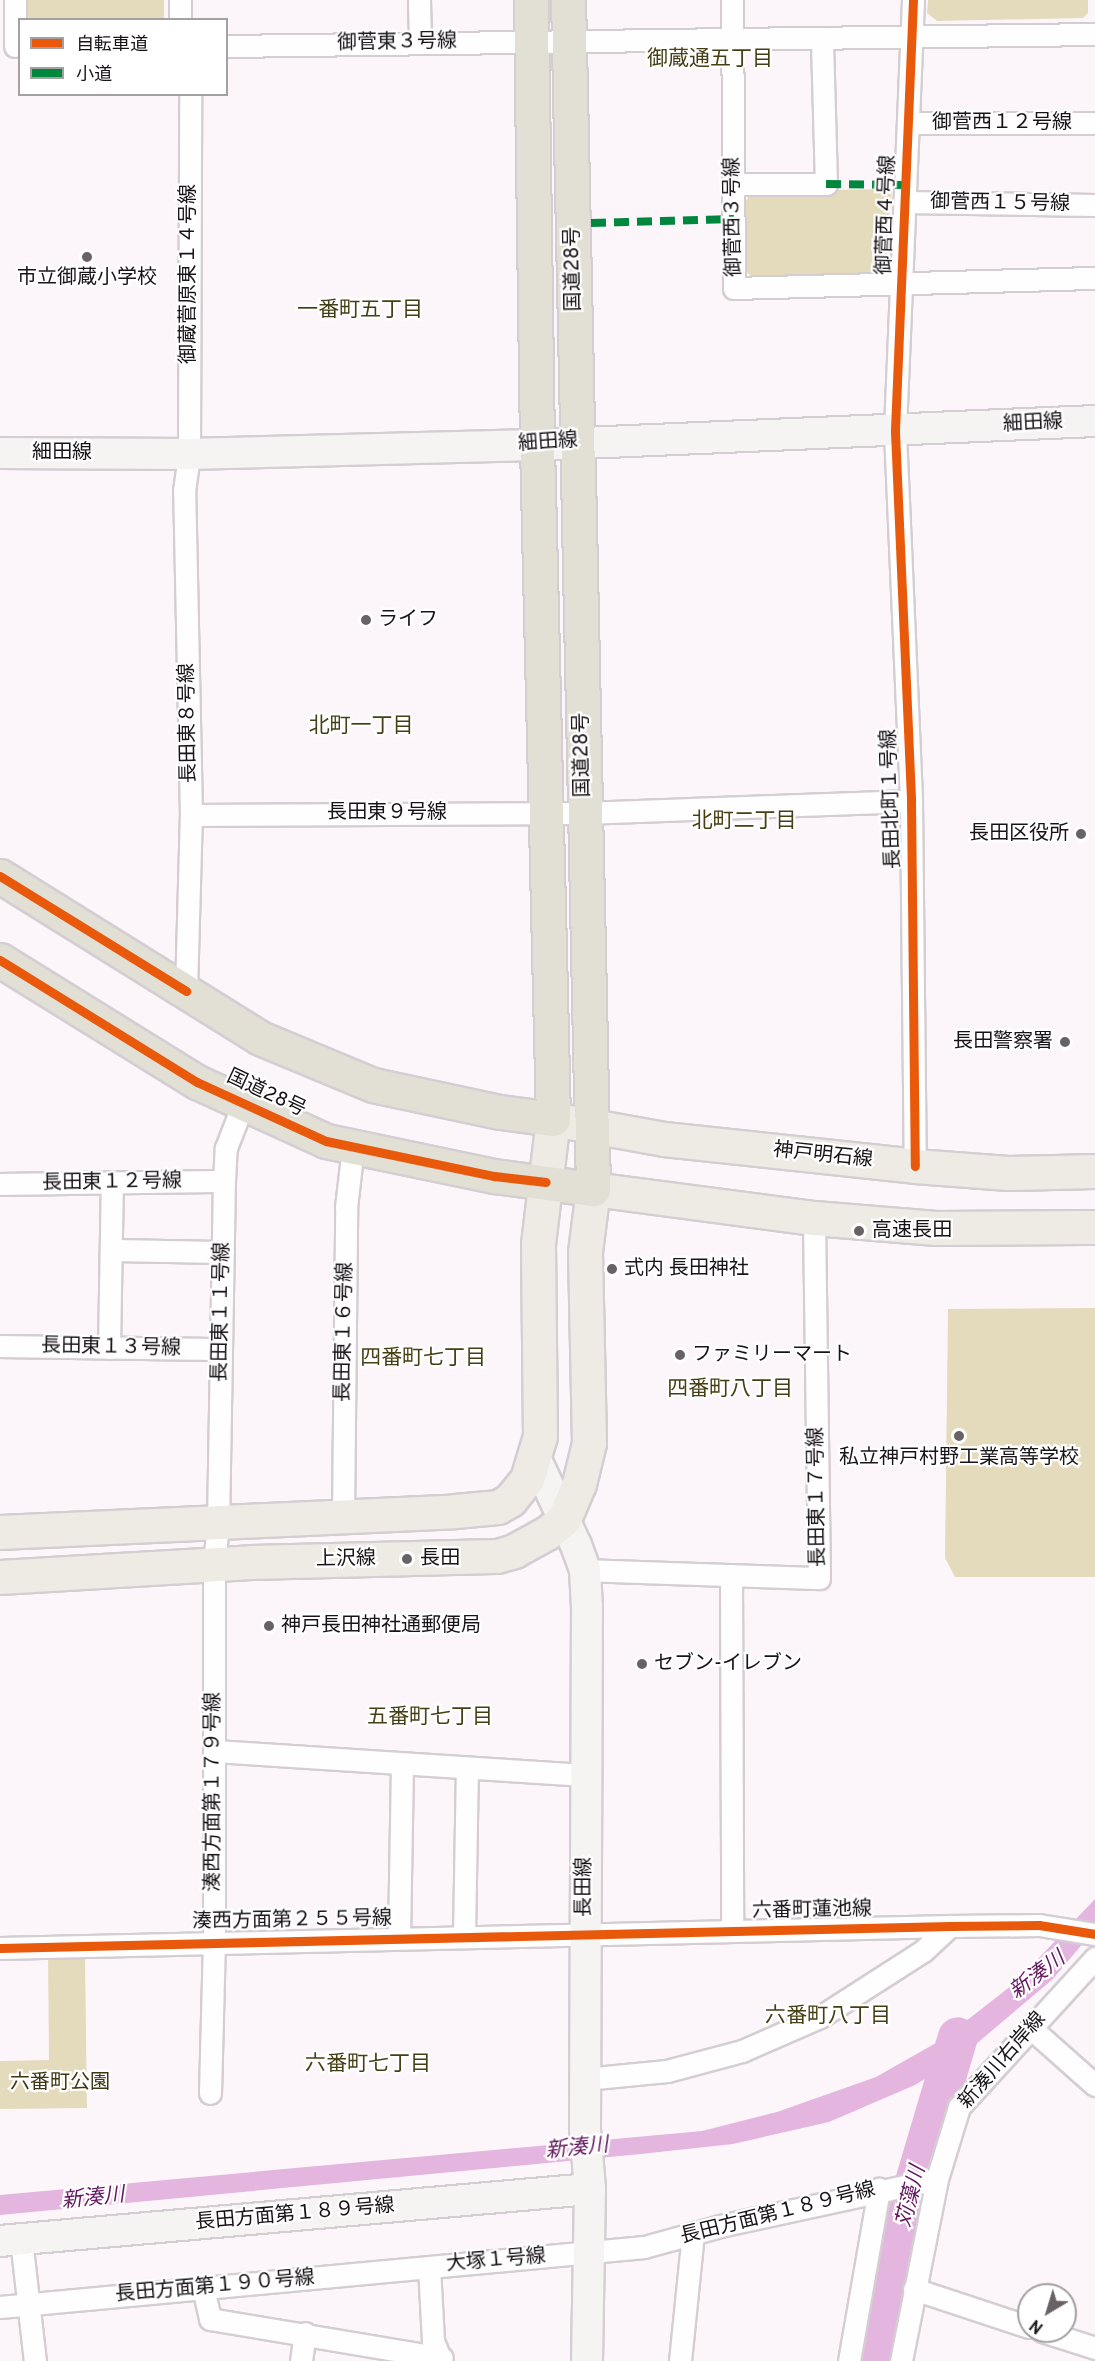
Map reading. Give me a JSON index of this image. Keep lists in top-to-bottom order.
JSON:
{
  "streets": {
    "highway": ["国道28号"],
    "main road": ["神戸明石線", "上沢線"],
    "street": [
      "御菅東３号線",
      "御菅西１２号線",
      "御菅西１５号線",
      "御菅西４号線",
      "御菅西３号線",
      "御蔵菅原東１４号線",
      "細田線",
      "長田東８号線",
      "長田北町１号線",
      "長田東９号線",
      "長田東１２号線",
      "長田東１１号線",
      "長田東１６号線",
      "長田東１３号線",
      "長田東１７号線",
      "湊西方面第１７９号線",
      "長田線",
      "六番町蓮池線",
      "湊西方面第２５５号線",
      "新湊川右岸線",
      "長田方面第１８９号線",
      "大塚１号線",
      "長田方面第１９０号線"
    ]
  },
  "crossings": [
    ["御菅東３号線", "御菅西４号線"],
    ["御菅東３号線", "御菅西３号線"],
    ["御菅東３号線", "国道28号"],
    ["御菅西１２号線", "御菅西４号線"],
    ["御菅西１５号線", "御菅西４号線"],
    ["御菅西４号線", "御菅西３号線"],
    ["御菅西４号線", "細田線"],
    ["御菅西４号線", "長田北町１号線"],
    ["国道28号", "細田線"],
    ["国道28号", "長田東９号線"],
    ["国道28号", "神戸明石線"],
    ["国道28号", "長田東１１号線"],
    ["国道28号", "長田東１６号線"],
    ["御蔵菅原東１４号線", "細田線"],
    ["御蔵菅原東１４号線", "長田東８号線"],
    ["細田線", "長田東８号線"],
    ["細田線", "長田北町１号線"],
    ["長田東８号線", "長田東９号線"],
    ["長田北町１号線", "長田東９号線"],
    ["長田北町１号線", "神戸明石線"],
    ["長田東１２号線", "長田東１１号線"],
    ["長田東１１号線", "長田東１３号線"],
    ["長田東１１号線", "上沢線"],
    ["長田東１１号線", "湊西方面第１７９号線"],
    ["長田東１７号線", "長田線"],
    ["上沢線", "湊西方面第１７９号線"],
    ["上沢線", "長田線"],
    ["湊西方面第１７９号線", "湊西方面第２５５号線"],
    ["長田線", "六番町蓮池線"],
    ["長田線", "湊西方面第２５５号線"],
    ["長田線", "長田方面第１８９号線"],
    ["長田線", "大塚１号線"],
    ["六番町蓮池線", "湊西方面第２５５号線"],
    ["新湊川右岸線", "長田方面第１８９号線"],
    ["長田方面第１８９号線", "大塚１号線"],
    ["大塚１号線", "長田方面第１９０号線"]
  ],
  "districts": [
    "御蔵通五丁目",
    "一番町五丁目",
    "北町一丁目",
    "北町二丁目",
    "四番町七丁目",
    "四番町八丁目",
    "五番町七丁目",
    "六番町八丁目",
    "六番町七丁目"
  ],
  "water": ["新湊川", "苅藻川"],
  "parks": ["六番町公園"],
  "places": [
    "市立御蔵小学校",
    "ライフ",
    "長田区役所",
    "長田警察署",
    "高速長田",
    "式内 長田神社",
    "ファミリーマート",
    "私立神戸村野工業高等学校",
    "長田",
    "神戸長田神社通郵便局",
    "セブン-イレブン"
  ],
  "legend": ["自転車道", "小道"],
  "north": "bottom left"
}
